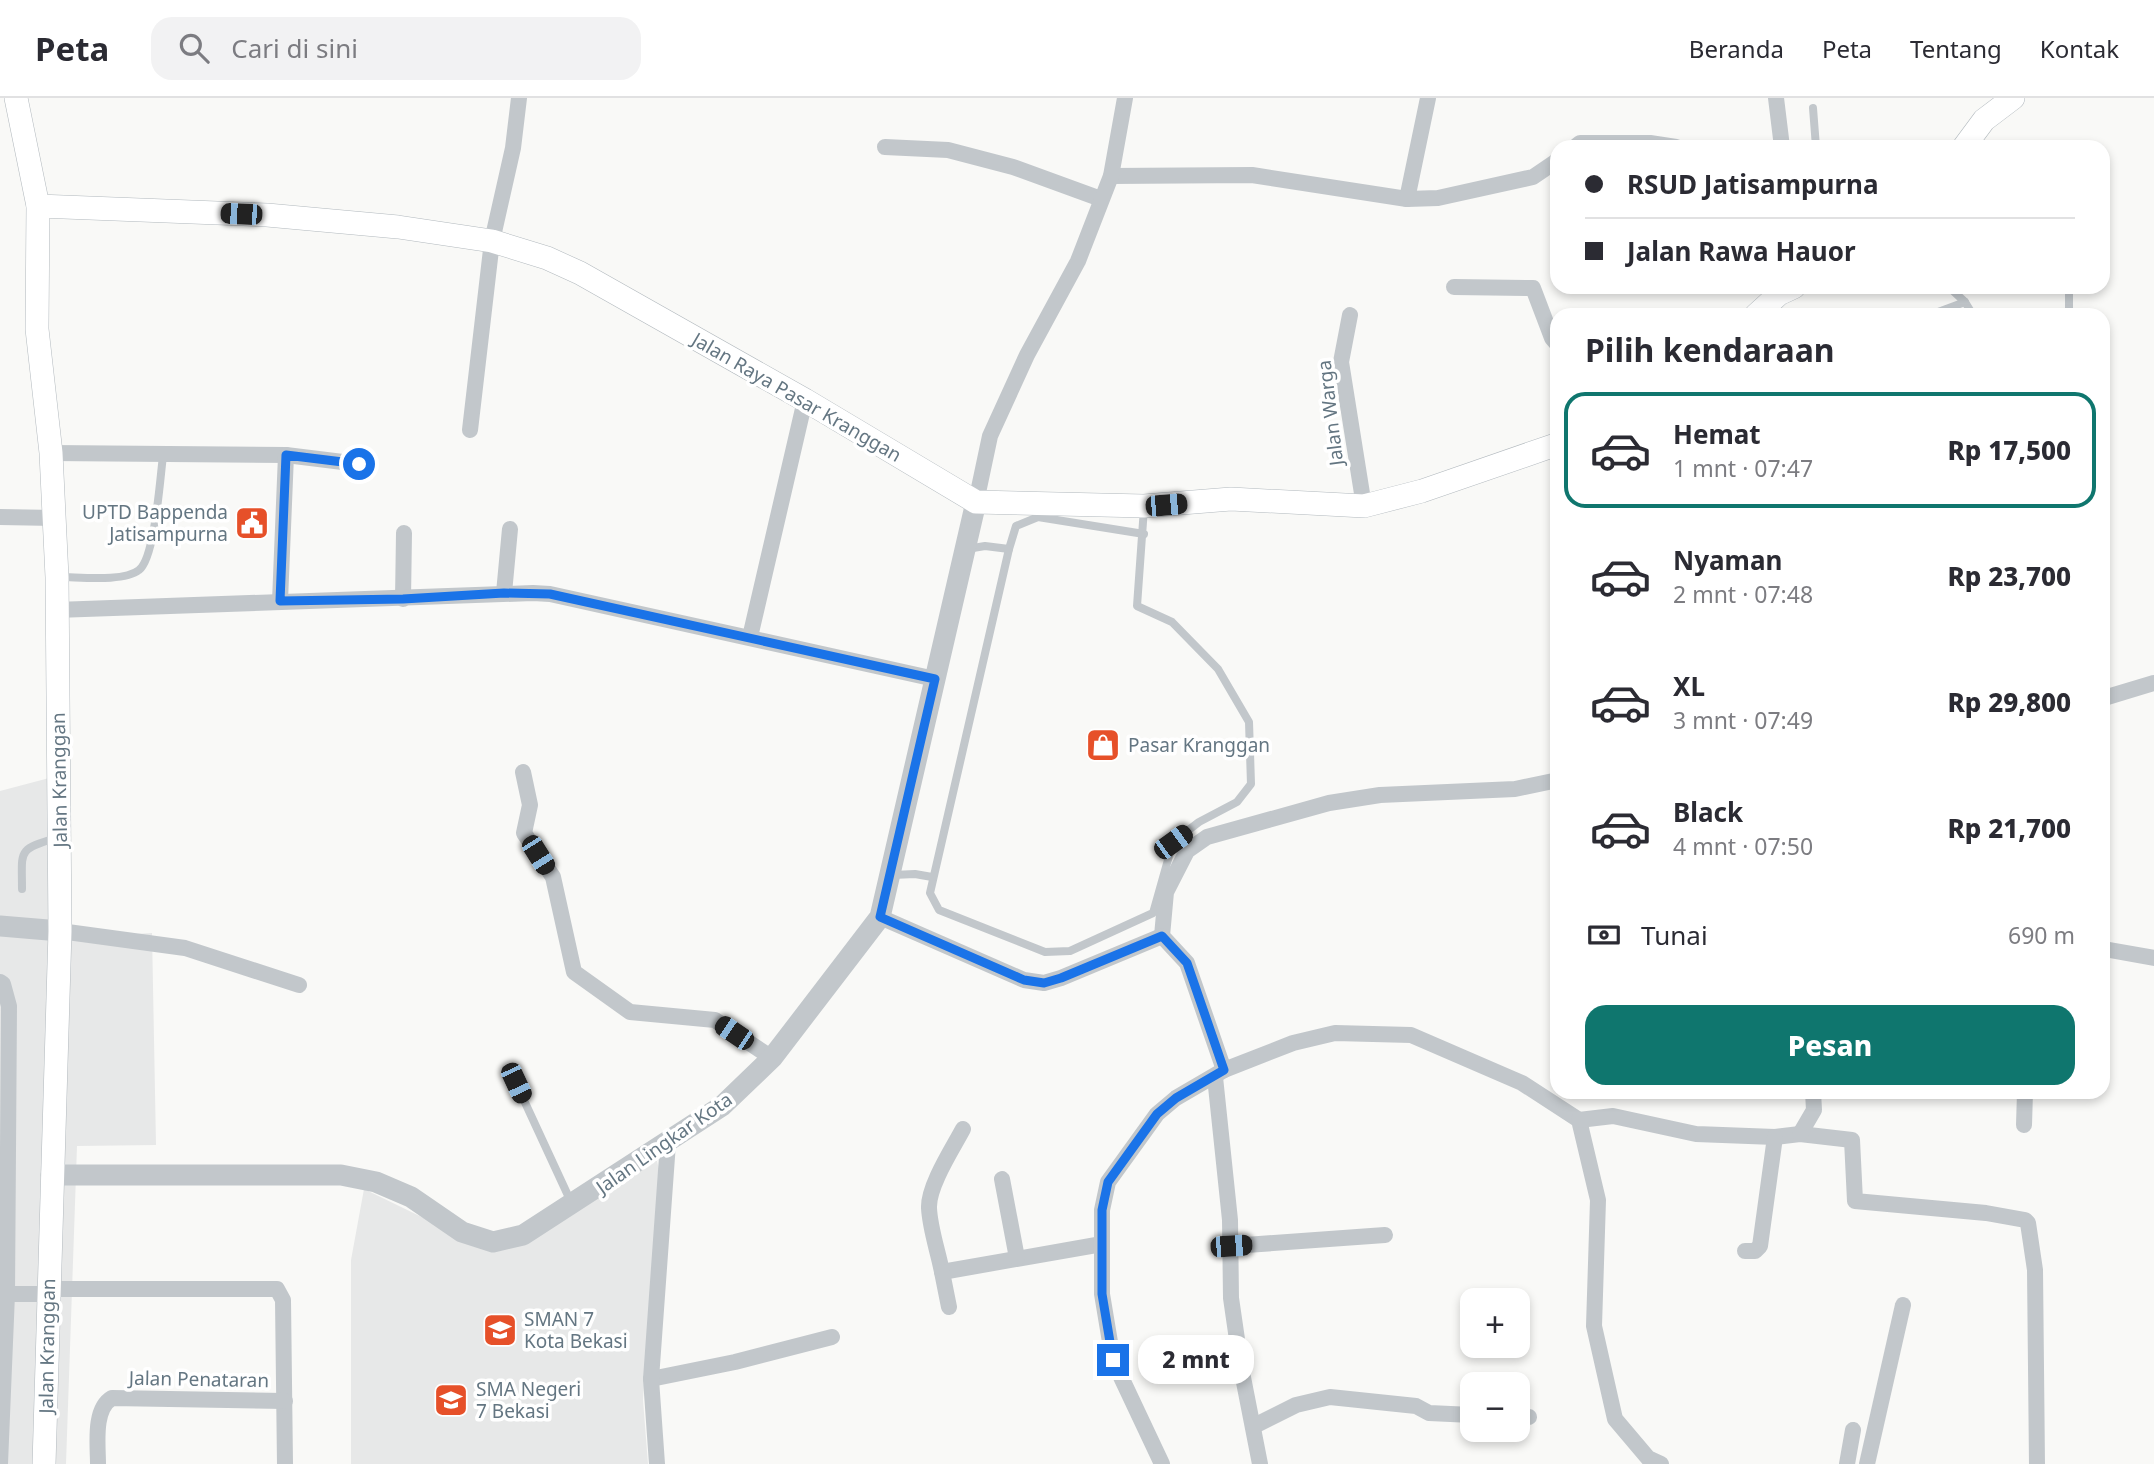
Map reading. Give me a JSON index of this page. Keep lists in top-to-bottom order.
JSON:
{
  "streets": {
    "main road": ["Jalan Raya Pasar Kranggan", "Jalan Kranggan"],
    "street": ["Jalan Warga", "Jalan Lingkar Kota", "Jalan Penataran"]
  },
  "crossings": [
    ["Jalan Raya Pasar Kranggan", "Jalan Warga"],
    ["Jalan Raya Pasar Kranggan", "Jalan Kranggan"],
    ["Jalan Raya Pasar Kranggan", "Jalan Lingkar Kota"],
    ["Jalan Kranggan", "Jalan Lingkar Kota"]
  ],
  "places": {
    "public building": ["UPTD Bappenda Jatisampurna"],
    "shop": ["Pasar Kranggan"],
    "school or university": ["SMAN 7 Kota Bekasi", "SMA Negeri 7 Bekasi"]
  },
  "page": {
    "header": "Peta",
    "search": "Cari di sini",
    "nav": [
      "Beranda",
      "Peta",
      "Tentang",
      "Kontak"
    ],
    "banner": ["RSUD Jatisampurna", "Jalan Rawa Hauor"],
    "heading": "Pilih kendaraan",
    "list": [
      {
        "name": "Hemat",
        "note": "1 mnt · 07:47",
        "value": "Rp 17,500"
      },
      {
        "name": "Nyaman",
        "note": "2 mnt · 07:48",
        "value": "Rp 23,700"
      },
      {
        "name": "XL",
        "note": "3 mnt · 07:49",
        "value": "Rp 29,800"
      },
      {
        "name": "Black",
        "note": "4 mnt · 07:50",
        "value": "Rp 21,700"
      }
    ],
    "pay": ["Tunai", "690 m"],
    "buttons": "Pesan",
    "map_buttons": ["+", "−"],
    "bubble": "2 mnt"
  }
}
